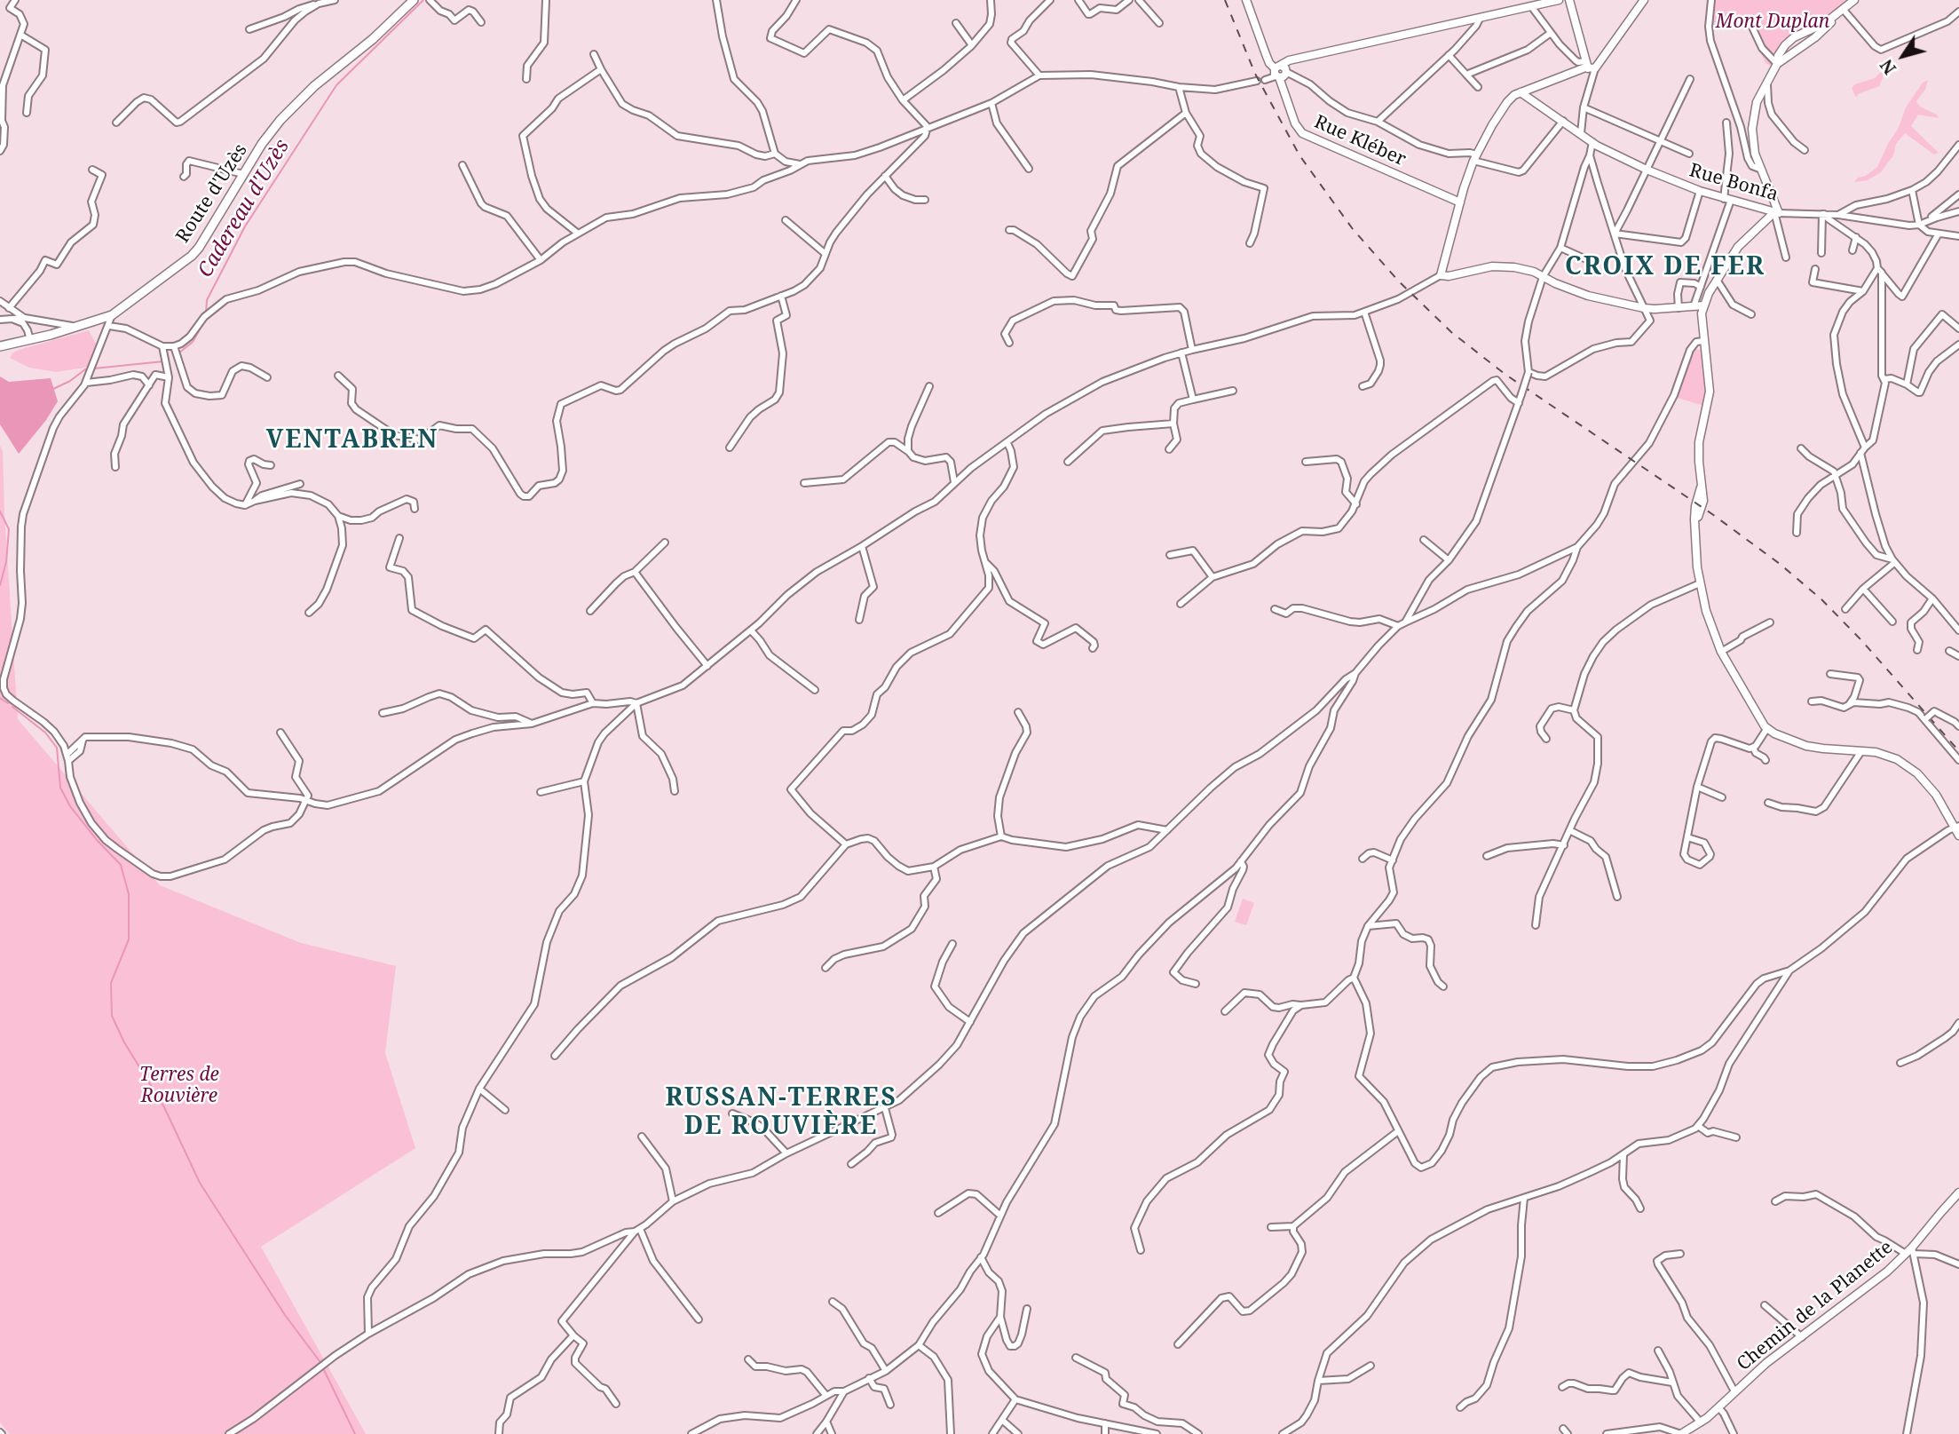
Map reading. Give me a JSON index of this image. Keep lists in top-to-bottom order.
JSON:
{
  "streets": {
    "main road": ["Route d'Uzès"],
    "street": ["Rue Kléber", "Rue Bonfa", "Chemin de la Planette"]
  },
  "districts": ["CROIX DE FER", "VENTABREN", "RUSSAN-TERRES DE ROUVIÈRE"],
  "water": ["Cadereau d'Uzès"],
  "parks": ["Mont Duplan", "Terres de Rouvière"],
  "north": "bottom left"
}
